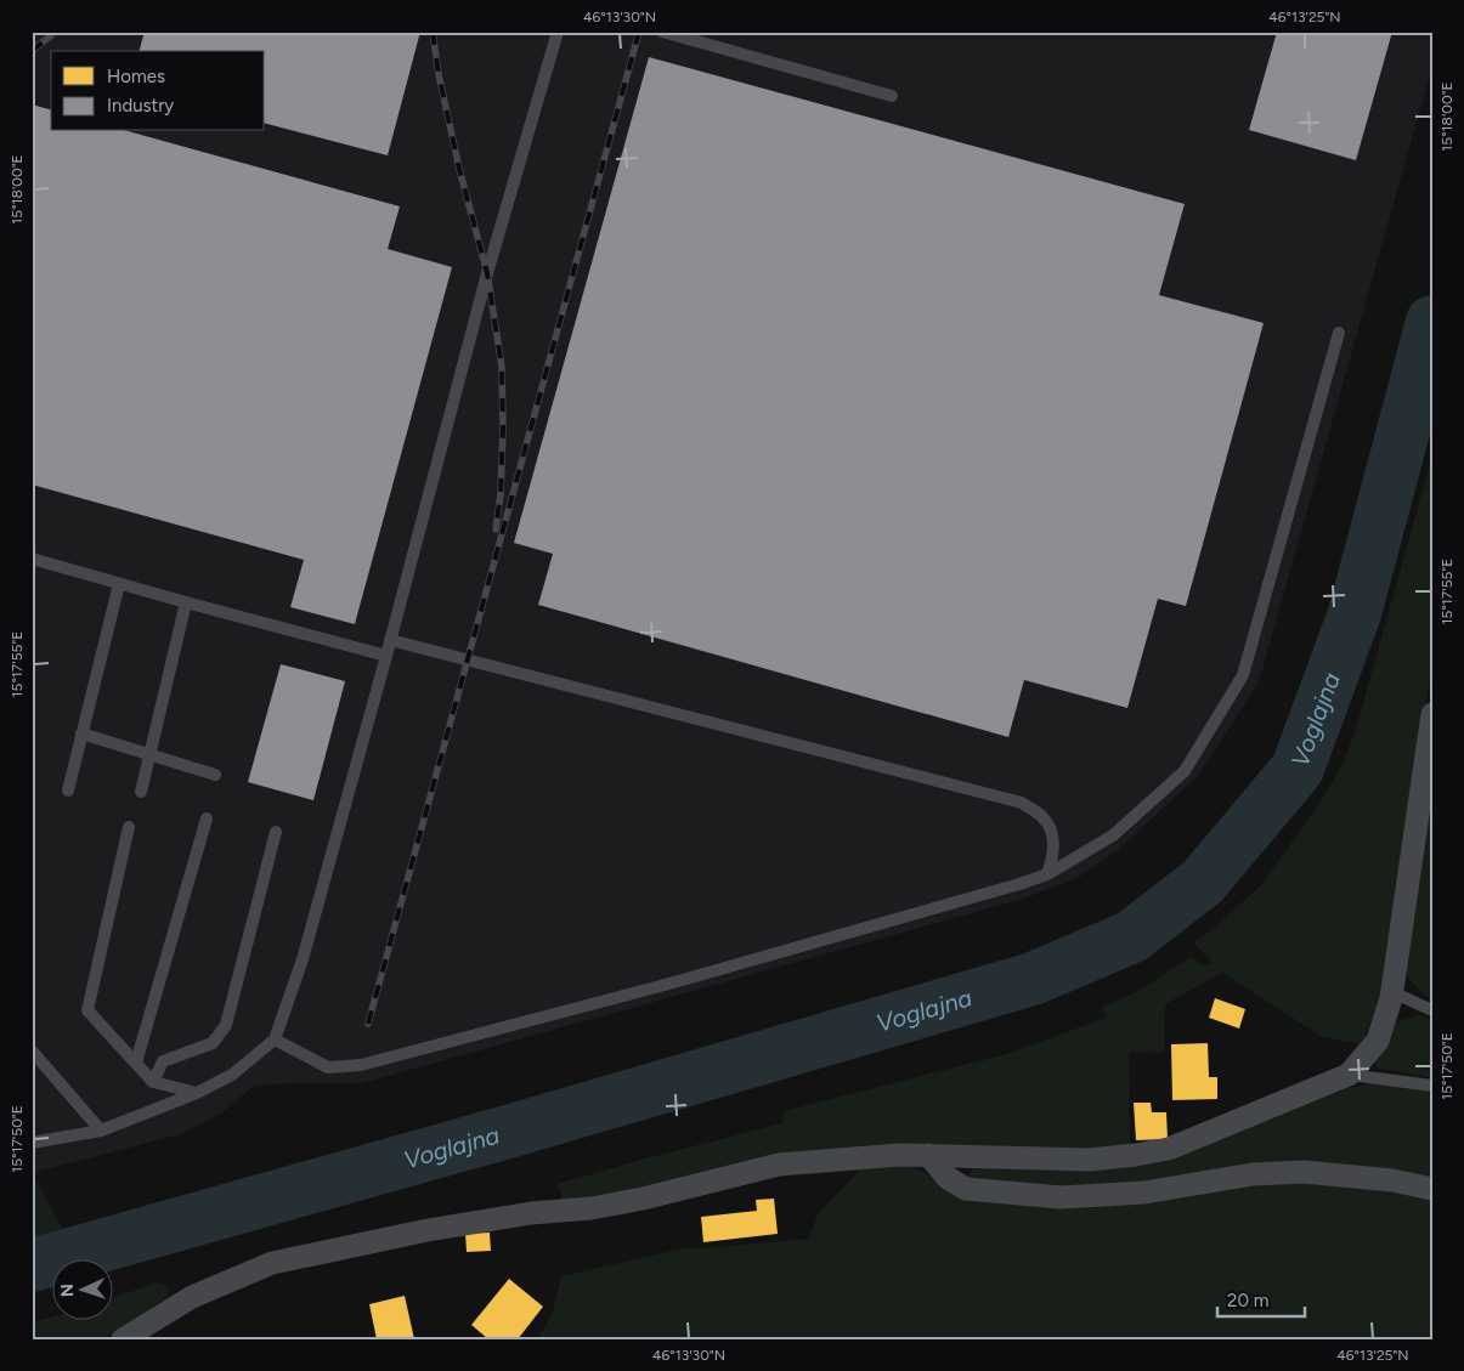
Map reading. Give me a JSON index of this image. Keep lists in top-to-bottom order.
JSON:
{
  "water": ["Voglajna"],
  "legend": ["Homes", "Industry"],
  "scale_bar": "20 m",
  "north": "left",
  "coordinates": [
    "46°13'30\"N",
    "46°13'25\"N",
    "15°18'00\"E",
    "15°17'55\"E",
    "15°17'50\"E"
  ]
}
